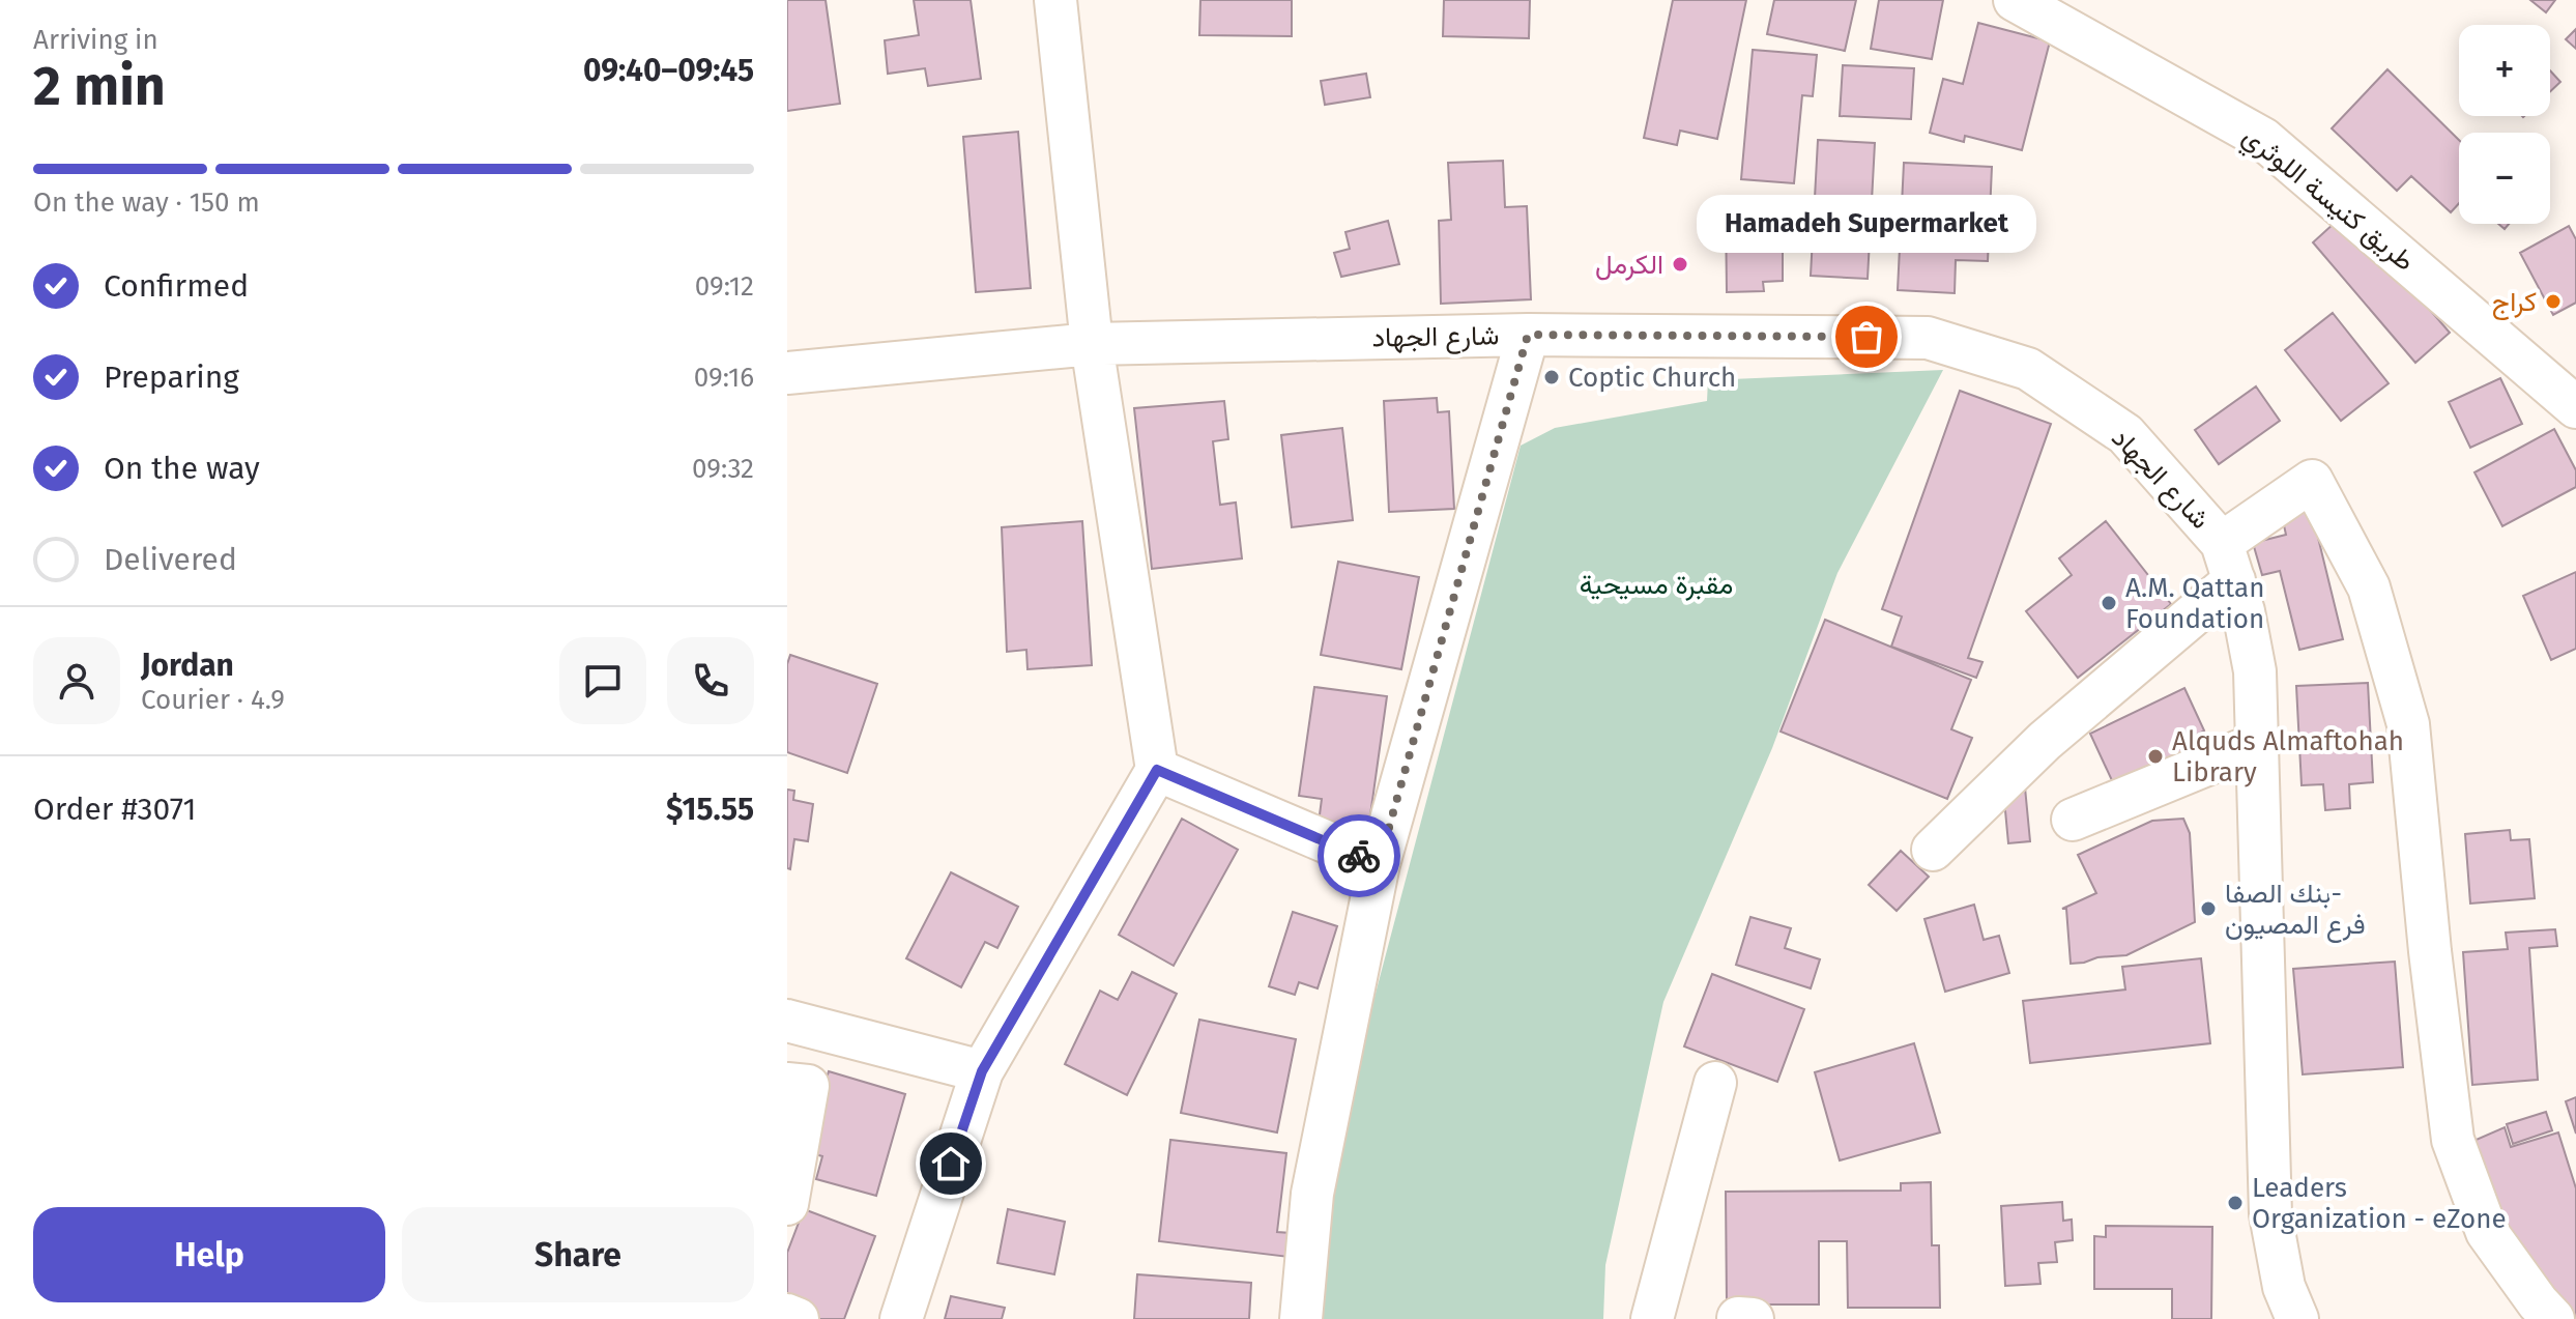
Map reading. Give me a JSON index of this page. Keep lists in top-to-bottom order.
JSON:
{
  "streets": {
    "street": ["طريق كنيسة اللوثري", "شارع الجهاد"]
  },
  "parks": ["مقبرة مسيحية"],
  "places": [
    "الكرمل",
    "كراج",
    "Hamadeh Supermarket",
    "Coptic Church",
    "A.M. Qattan Foundation",
    "Alquds Almaftohah Library",
    "بنك الصفا- فرع المصيون",
    "Leaders Organization - eZone"
  ],
  "page": {
    "heading": ["2 min", "Arriving in", "09:40–09:45"],
    "panel": [
      "Jordan",
      "Courier · 4.9",
      "Order #3071",
      "$15.55"
    ],
    "map_buttons": ["+", "−"],
    "bar": "On the way · 150 m",
    "bubble": "Hamadeh Supermarket",
    "list": [
      ["Confirmed", "09:12"],
      ["Preparing", "09:16"],
      ["On the way", "09:32"],
      "Delivered"
    ],
    "buttons": ["Help", "Share"]
  }
}
